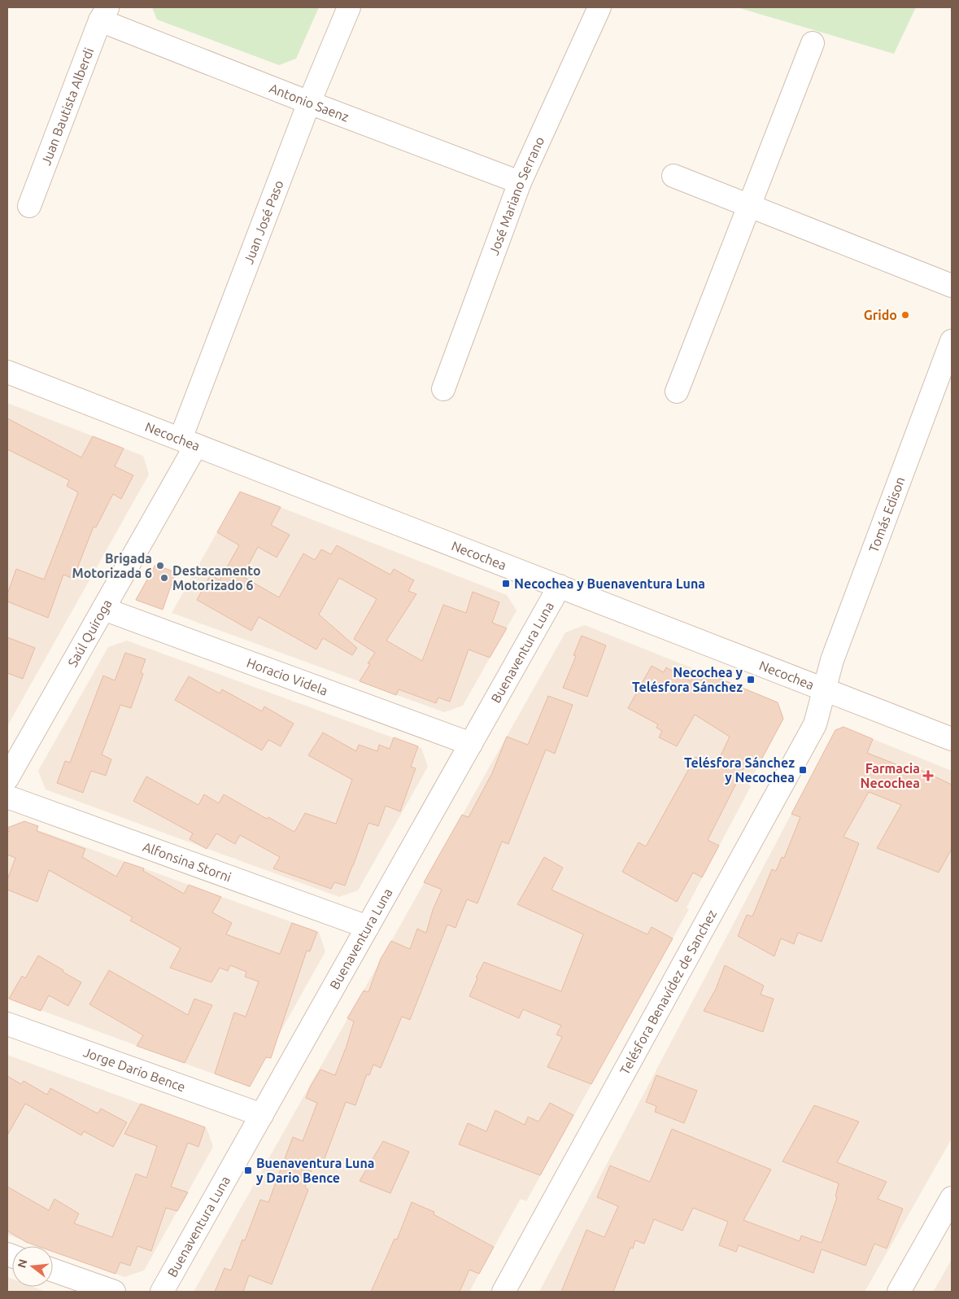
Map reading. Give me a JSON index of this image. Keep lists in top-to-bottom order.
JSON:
{
  "streets": {
    "street": [
      "Antonio Saenz",
      "Juan Bautista Alberdi",
      "José Mariano Serrano",
      "Juan José Paso",
      "Necochea",
      "Tomás Edison",
      "Saúl Quiroga",
      "Buenaventura Luna",
      "Horacio Videla",
      "Alfonsina Storni",
      "Telésfora Benavídez de Sanchez",
      "Jorge Dario Bence"
    ]
  },
  "crossings": [
    ["Antonio Saenz", "Juan Bautista Alberdi"],
    ["Antonio Saenz", "José Mariano Serrano"],
    ["Antonio Saenz", "Juan José Paso"],
    ["Juan José Paso", "Necochea"],
    ["Juan José Paso", "Saúl Quiroga"],
    ["Necochea", "Tomás Edison"],
    ["Necochea", "Saúl Quiroga"],
    ["Necochea", "Buenaventura Luna"],
    ["Necochea", "Telésfora Benavídez de Sanchez"],
    ["Tomás Edison", "Telésfora Benavídez de Sanchez"],
    ["Saúl Quiroga", "Horacio Videla"],
    ["Buenaventura Luna", "Horacio Videla"],
    ["Buenaventura Luna", "Alfonsina Storni"],
    ["Buenaventura Luna", "Jorge Dario Bence"]
  ],
  "places": {
    "other": ["Grido", "Brigada Motorizada 6", "Destacamento Motorizado 6"],
    "transit": [
      "Necochea y Buenaventura Luna",
      "Necochea y Telésfora Sánchez",
      "Telésfora Sánchez y Necochea",
      "Buenaventura Luna y Dario Bence"
    ],
    "health": ["Farmacia Necochea"]
  },
  "north": "left"
}
